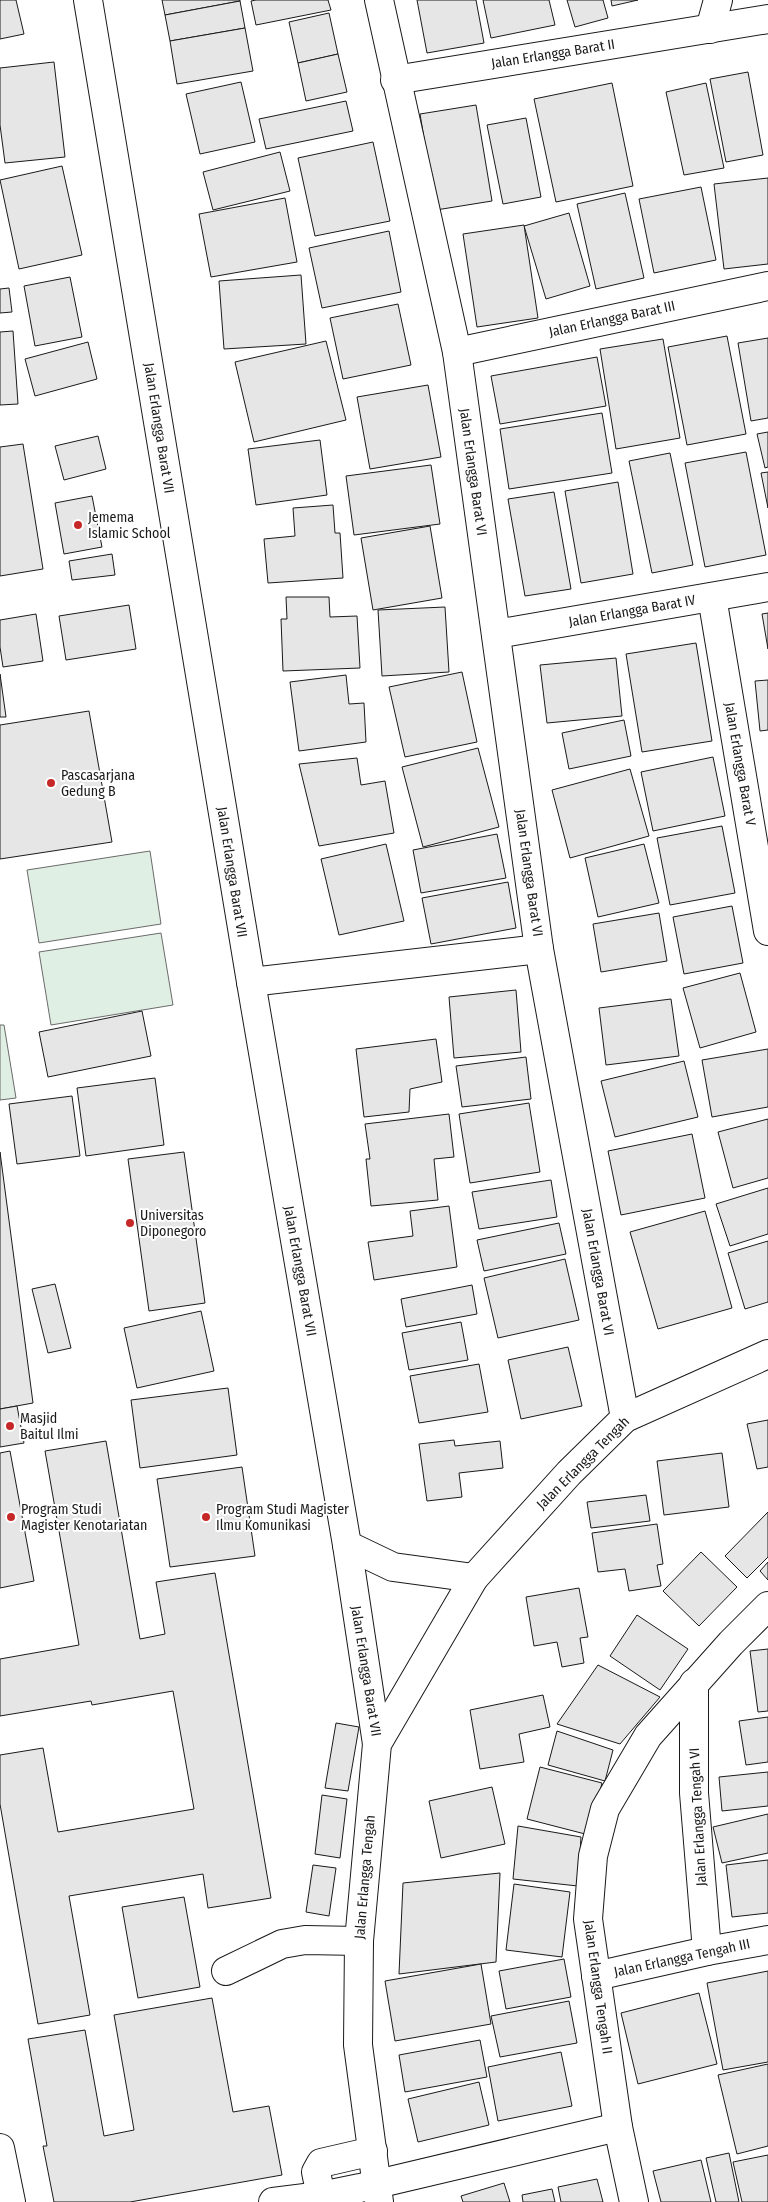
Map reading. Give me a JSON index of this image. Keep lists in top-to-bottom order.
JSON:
{
  "streets": {
    "street": [
      "Jalan Erlangga Barat II",
      "Jalan Erlangga Barat III",
      "Jalan Erlangga Barat VII",
      "Jalan Erlangga Barat VI",
      "Jalan Erlangga Barat IV",
      "Jalan Erlangga Barat V",
      "Jalan Erlangga Tengah",
      "Jalan Erlangga Tengah VI",
      "Jalan Erlangga Tengah III",
      "Jalan Erlangga Tengah II"
    ]
  },
  "crossings": [
    ["Jalan Erlangga Barat II", "Jalan Erlangga Barat VI"],
    ["Jalan Erlangga Barat III", "Jalan Erlangga Barat VI"],
    ["Jalan Erlangga Barat VII", "Jalan Erlangga Barat VI"],
    ["Jalan Erlangga Barat VII", "Jalan Erlangga Tengah"],
    ["Jalan Erlangga Barat VI", "Jalan Erlangga Barat IV"],
    ["Jalan Erlangga Barat VI", "Jalan Erlangga Tengah"],
    ["Jalan Erlangga Barat IV", "Jalan Erlangga Barat V"],
    ["Jalan Erlangga Tengah VI", "Jalan Erlangga Tengah III"],
    ["Jalan Erlangga Tengah VI", "Jalan Erlangga Tengah II"],
    ["Jalan Erlangga Tengah III", "Jalan Erlangga Tengah II"]
  ],
  "places": [
    "Jemema Islamic School",
    "Pascasarjana Gedung B",
    "Universitas Diponegoro",
    "Masjid Baitul Ilmi",
    "Program Studi Magister Kenotariatan",
    "Program Studi Magister Ilmu Komunikasi"
  ]
}
